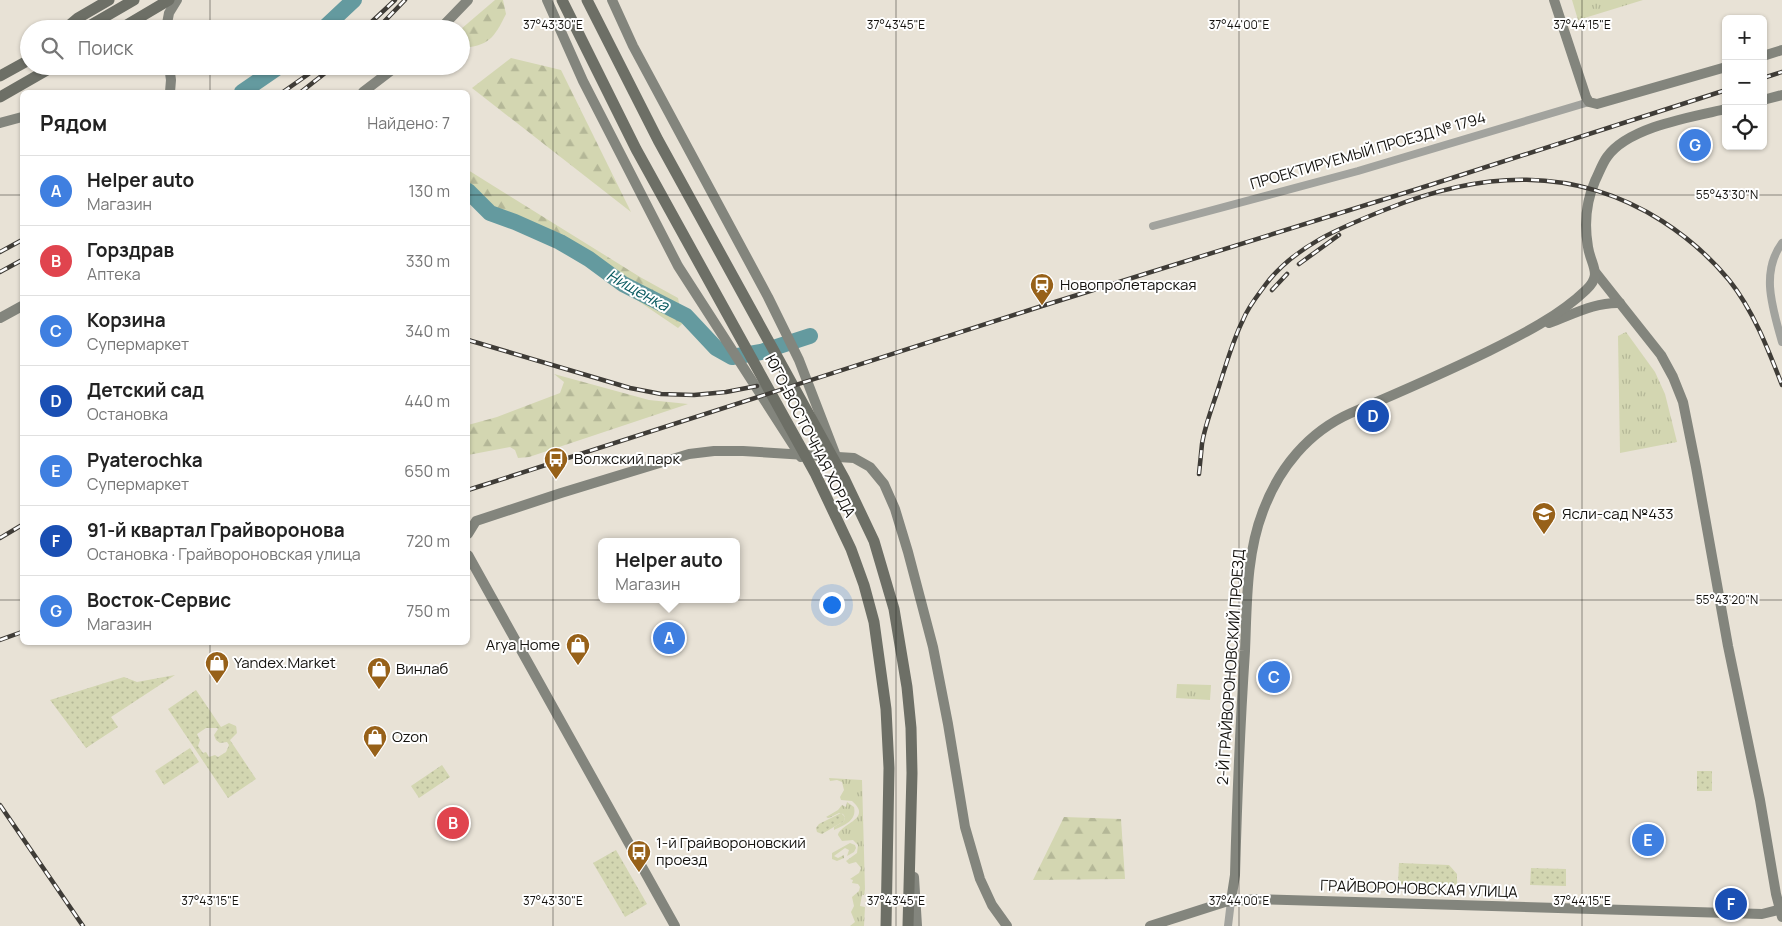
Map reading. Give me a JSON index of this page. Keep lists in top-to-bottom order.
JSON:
{
  "streets": {
    "main road": ["ЮГО-ВОСТОЧНАЯ ХОРДА", "2-Й ГРАЙВОРОНОВСКИЙ ПРОЕЗД", "ГРАЙВОРОНОВСКАЯ УЛИЦА"],
    "street": ["ПРОЕКТИРУЕМЫЙ ПРОЕЗД № 1794"]
  },
  "crossings": [
    ["2-Й ГРАЙВОРОНОВСКИЙ ПРОЕЗД", "ГРАЙВОРОНОВСКАЯ УЛИЦА"]
  ],
  "water": ["Нищенка"],
  "places": {
    "station": ["Новопролетарская"],
    "bus stop": ["Волжский парк", "1-й Грайвороновский проезд"],
    "school or university": ["Ясли-сад №433"],
    "shop": [
      "Arya Home",
      "Yandex.Market",
      "Винлаб",
      "Ozon"
    ]
  },
  "page": {
    "map_buttons": ["+", "−"],
    "search": "Поиск",
    "heading": ["Рядом", "Найдено: 7"],
    "pins": [
      "G",
      "D",
      "A",
      "C",
      "B",
      "E",
      "F"
    ],
    "list": [
      {
        "mark": "A",
        "name": "Helper auto",
        "note": "Магазин",
        "value": "130 m"
      },
      {
        "mark": "B",
        "name": "Горздрав",
        "note": "Аптека",
        "value": "330 m"
      },
      {
        "mark": "C",
        "name": "Корзина",
        "note": "Супермаркет",
        "value": "340 m"
      },
      {
        "mark": "D",
        "name": "Детский сад",
        "note": "Остановка",
        "value": "440 m"
      },
      {
        "mark": "E",
        "name": "Pyaterochka",
        "note": "Супермаркет",
        "value": "650 m"
      },
      {
        "mark": "F",
        "name": "91-й квартал Грайворонова",
        "note": "Остановка · Грайвороновская улица",
        "value": "720 m"
      },
      {
        "mark": "G",
        "name": "Восток-Сервис",
        "note": "Магазин",
        "value": "750 m"
      }
    ],
    "popup": ["Helper auto", "Магазин"]
  },
  "coordinates": [
    "37°43'30\"E",
    "37°43'45\"E",
    "37°44'00\"E",
    "37°44'15\"E",
    "55°43'30\"N",
    "55°43'20\"N",
    "37°43'15\"E"
  ]
}
